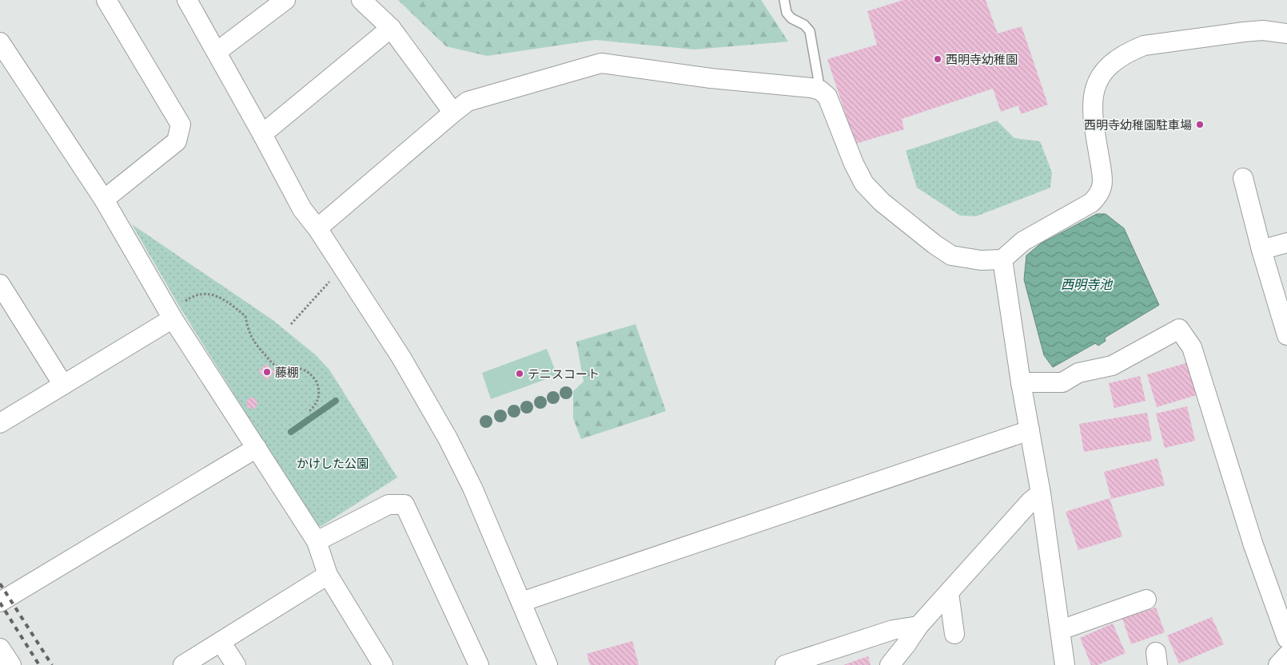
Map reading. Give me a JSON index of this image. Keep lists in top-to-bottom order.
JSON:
{
  "water": ["西明寺池"],
  "parks": ["かけした公園"],
  "places": [
    "西明寺幼稚園",
    "西明寺幼稚園駐車場",
    "藤棚",
    "テニスコート"
  ]
}
